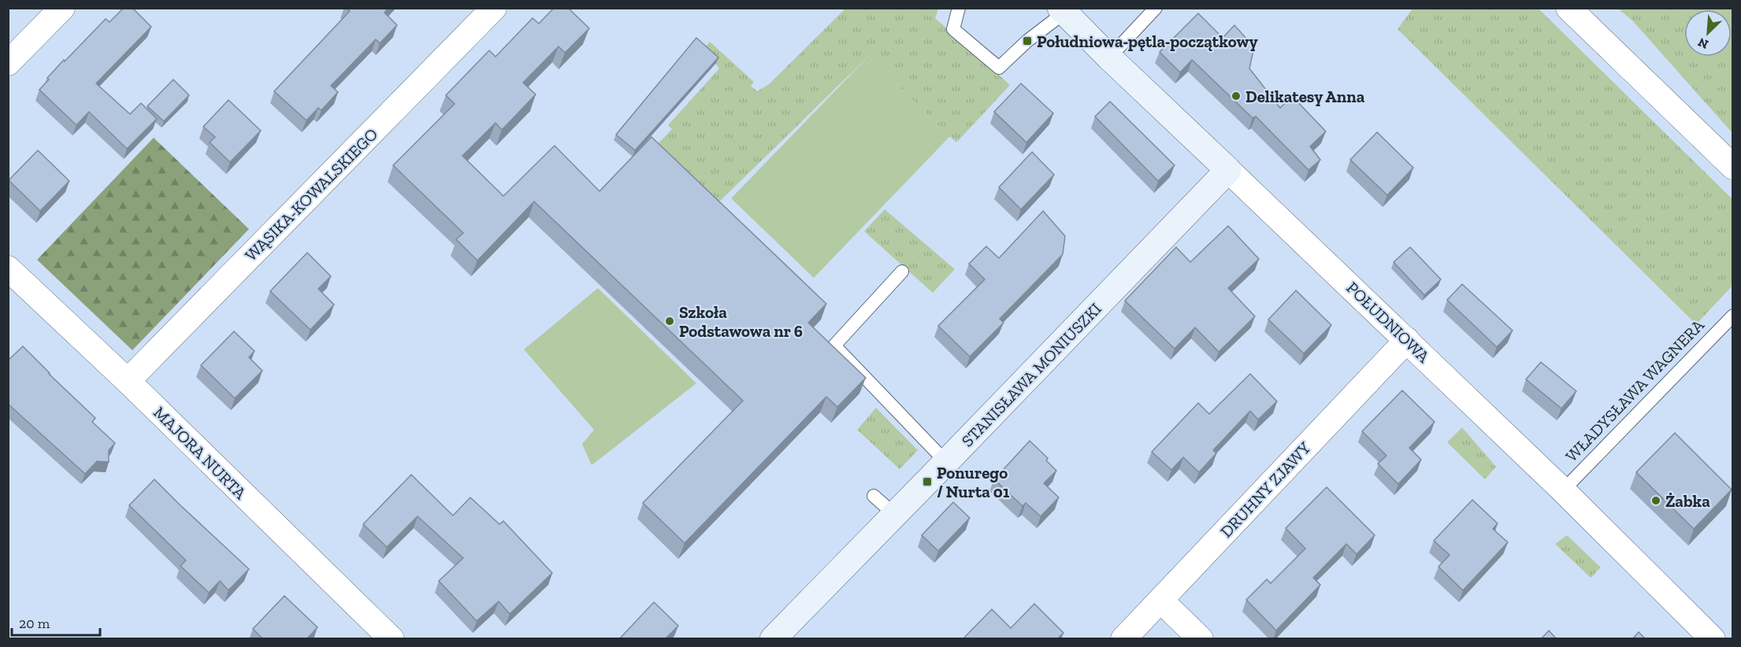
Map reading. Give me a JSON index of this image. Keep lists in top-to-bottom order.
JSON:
{
  "streets": {
    "street": [
      "WĄSIKA-KOWALSKIEGO",
      "POŁUDNIOWA",
      "STANISŁAWA MONIUSZKI",
      "MAJORA NURTA",
      "DRUHNY ZJAWY"
    ],
    "lane": ["WŁADYSŁAWA WAGNERA"]
  },
  "crossings": [
    ["WĄSIKA-KOWALSKIEGO", "MAJORA NURTA"],
    ["POŁUDNIOWA", "STANISŁAWA MONIUSZKI"],
    ["POŁUDNIOWA", "WŁADYSŁAWA WAGNERA"],
    ["POŁUDNIOWA", "DRUHNY ZJAWY"]
  ],
  "places": {
    "transit": ["Południowa-pętla-początkowy", "Ponurego / Nurta 01"],
    "other": ["Delikatesy Anna", "Szkoła Podstawowa nr 6", "Żabka"]
  },
  "scale_bar": "20 m",
  "north": "bottom left"
}
